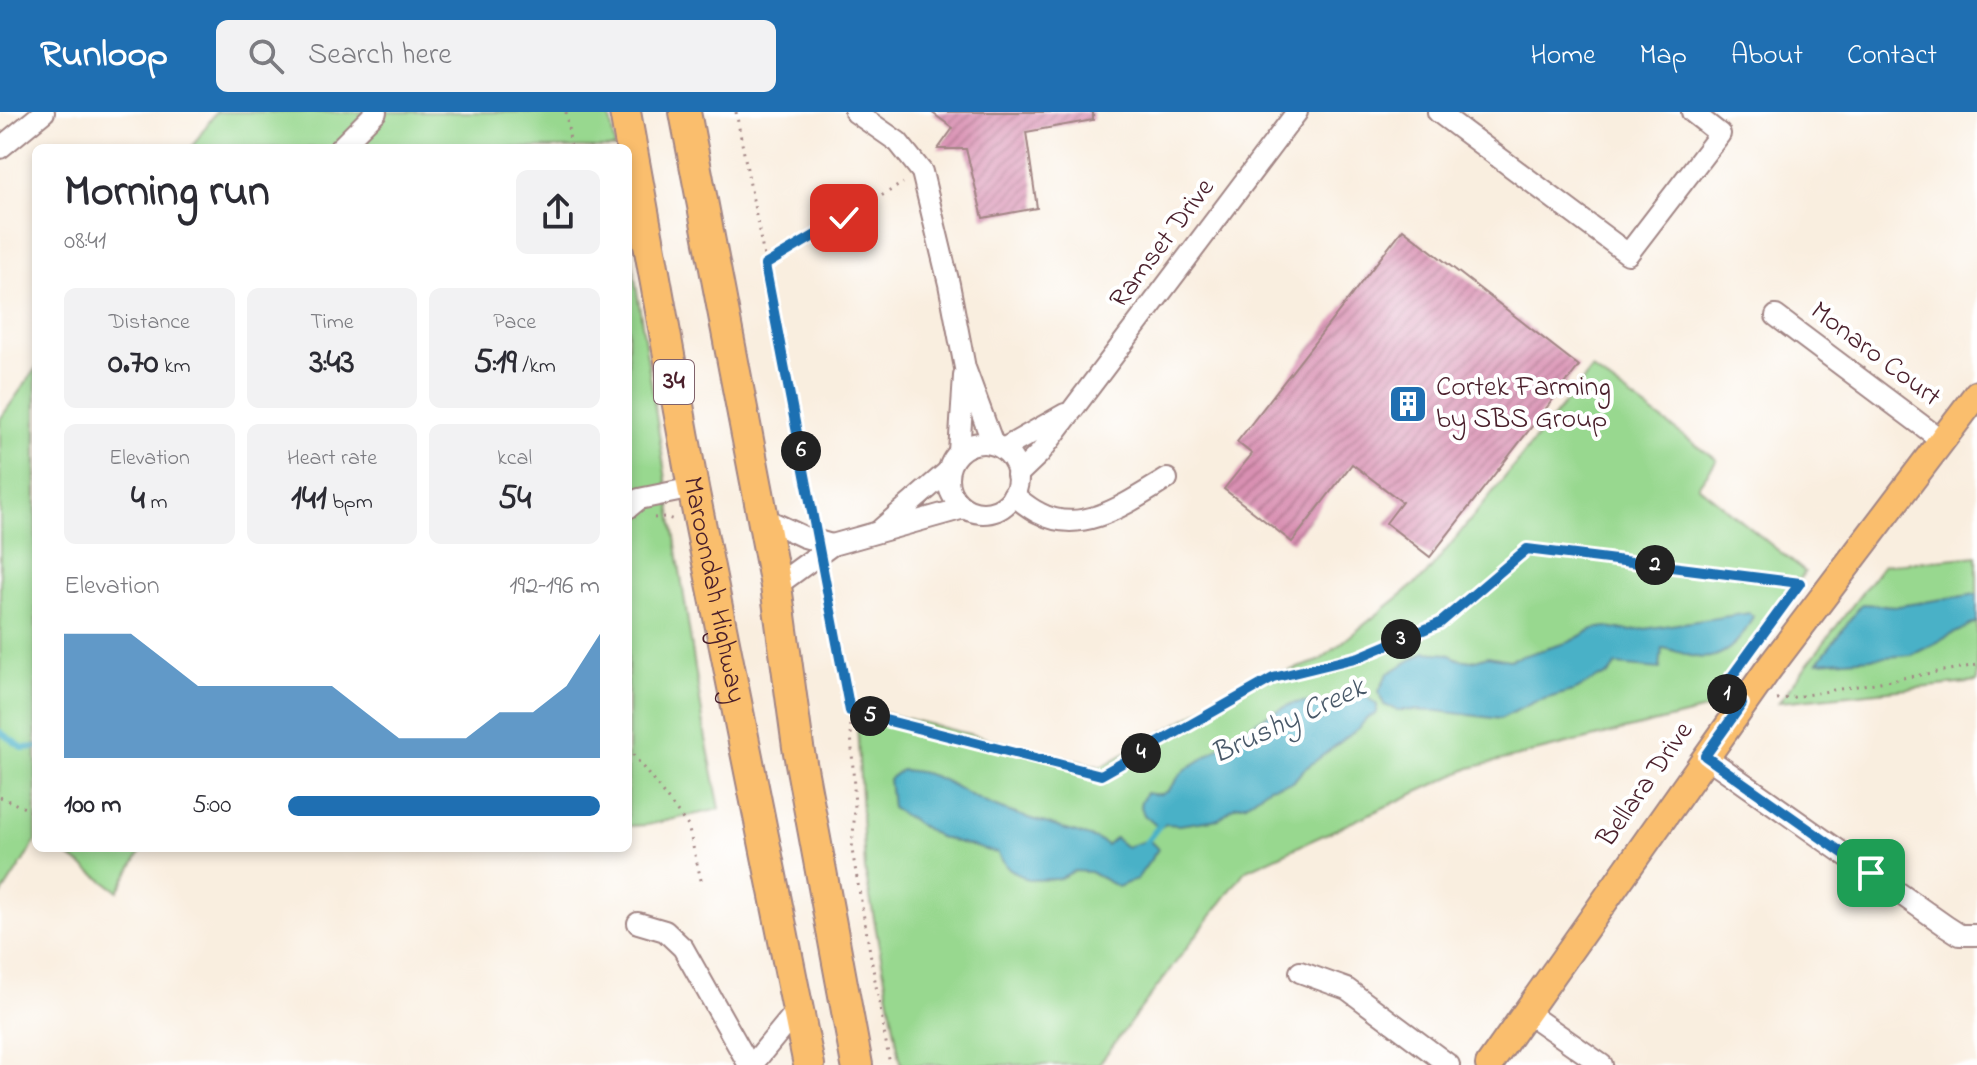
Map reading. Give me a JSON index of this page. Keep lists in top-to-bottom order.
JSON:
{
  "streets": {
    "highway": ["34", "Maroondah Highway"],
    "main road": ["Bellara Drive"],
    "street": ["Ramset Drive", "Monaro Court"]
  },
  "crossings": [
    ["Monaro Court", "Bellara Drive"]
  ],
  "water": ["Brushy Creek"],
  "places": {
    "building": ["Cortek Farming by SBS Group"]
  },
  "page": {
    "header": "Runloop",
    "search": "Search here",
    "nav": [
      "Home",
      "Map",
      "About",
      "Contact"
    ],
    "heading": ["Morning run", "08:41"],
    "stats": [
      ["Distance", "0.70 km"],
      ["Time", "3:43"],
      ["Pace", "5:19 /km"],
      ["Elevation", "4 m"],
      ["Heart rate", "141 bpm"],
      ["kcal", "54"]
    ],
    "pins": [
      "6",
      "2",
      "3",
      "1",
      "5",
      "4"
    ],
    "chart": ["Elevation", "192–196 m"],
    "list": [
      {
        "name": "100 m",
        "note": "5:00"
      }
    ]
  }
}
